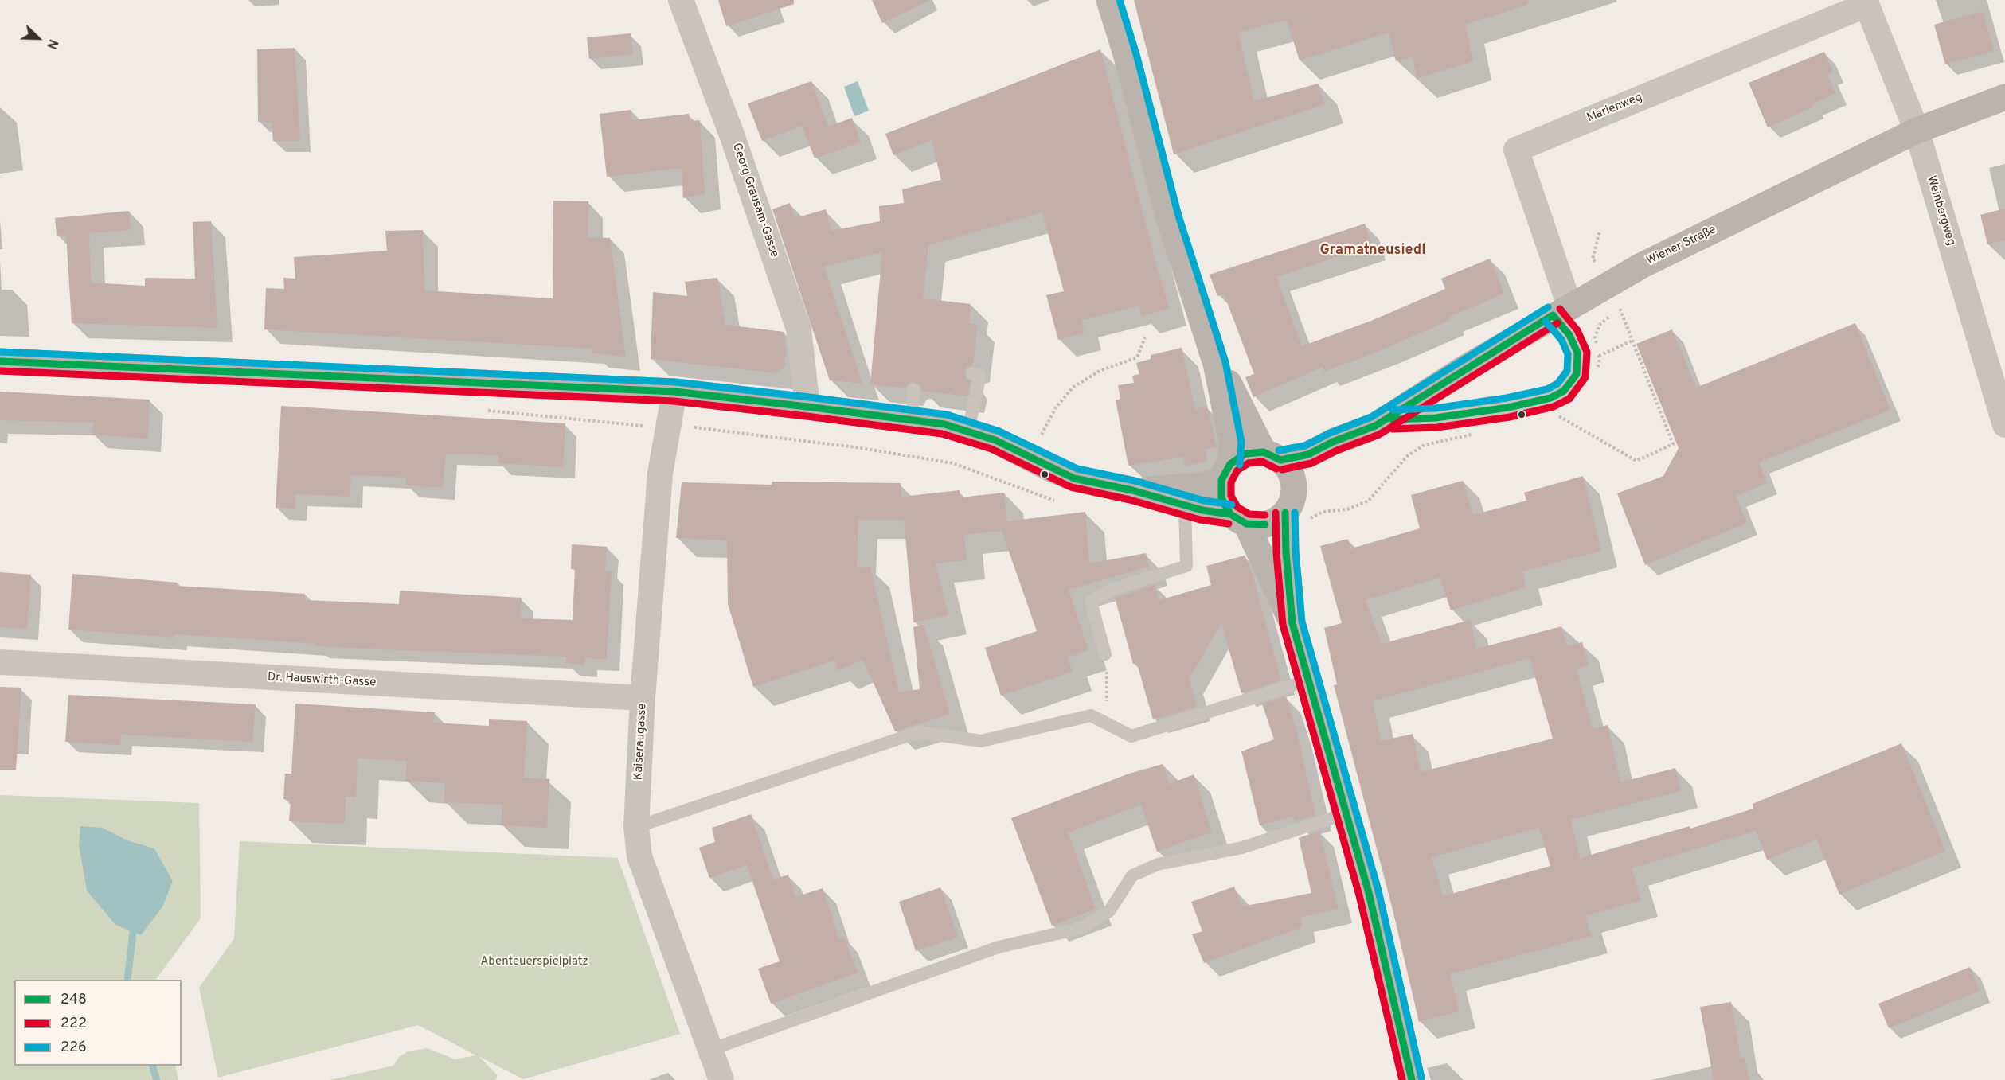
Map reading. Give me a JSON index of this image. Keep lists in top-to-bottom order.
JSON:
{
  "streets": {
    "main road": ["Wiener Straße"],
    "street": [
      "Marienweg",
      "Georg Grausam-Gasse",
      "Weinbergweg",
      "Dr. Hauswirth-Gasse",
      "Kaiseraugasse"
    ]
  },
  "crossings": [
    ["Marienweg", "Weinbergweg"],
    ["Marienweg", "Wiener Straße"],
    ["Weinbergweg", "Wiener Straße"],
    ["Dr. Hauswirth-Gasse", "Kaiseraugasse"]
  ],
  "districts": ["Gramatneusiedl"],
  "parks": ["Abenteuerspielplatz"],
  "lines": ["transit line 226", "transit line 222", "transit line 248"],
  "legend": ["248", "222", "226"],
  "north": "bottom right"
}
